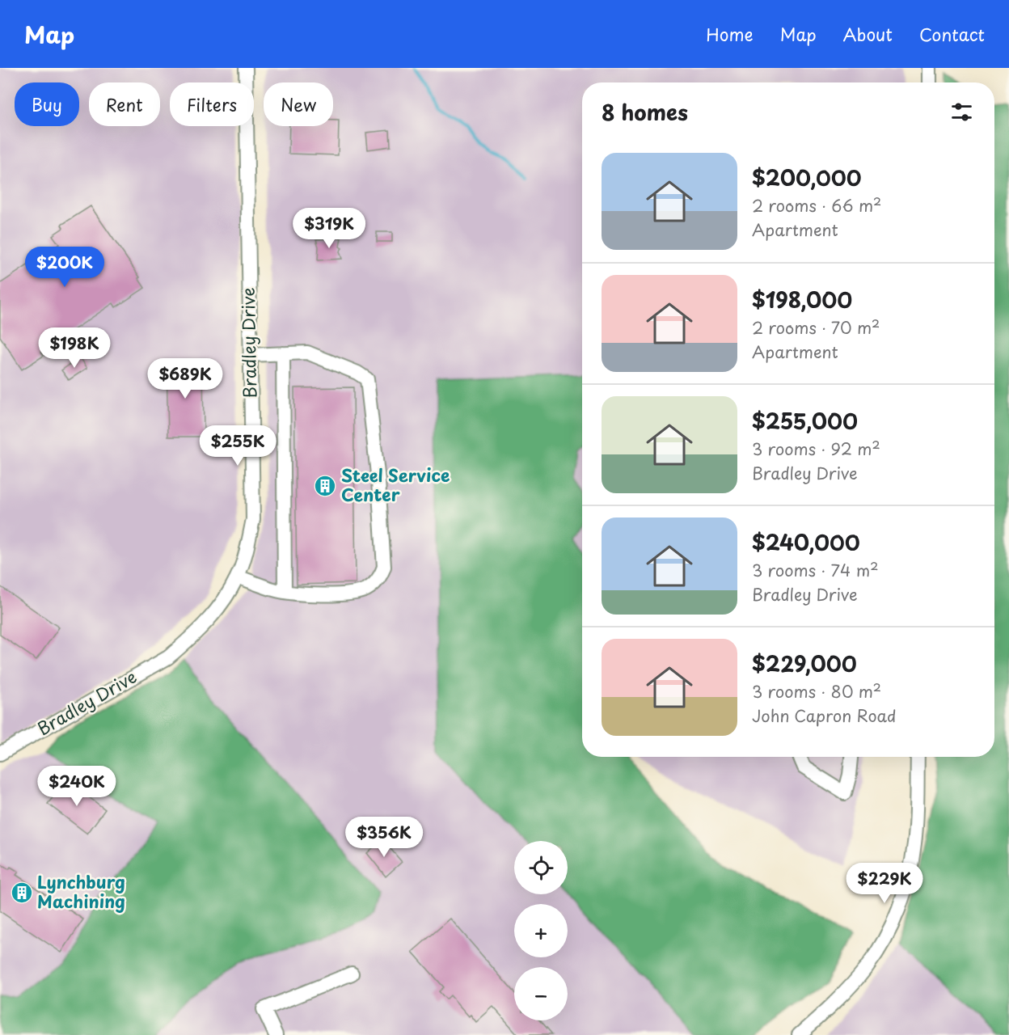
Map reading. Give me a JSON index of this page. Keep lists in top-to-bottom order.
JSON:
{
  "streets": {
    "street": ["Bradley Drive"]
  },
  "places": {
    "building": ["Steel Service Center", "Lynchburg Machining"]
  },
  "page": {
    "header": "Map",
    "nav": [
      "Home",
      "Map",
      "About",
      "Contact"
    ],
    "chip": [
      "Buy",
      "Rent",
      "Filters",
      "New"
    ],
    "heading": "8 homes",
    "list": [
      {
        "name": "$200,000",
        "note": "2 rooms · 66 m² · Apartment"
      },
      {
        "name": "$198,000",
        "note": "2 rooms · 70 m² · Apartment"
      },
      {
        "name": "$255,000",
        "note": "3 rooms · 92 m² · Bradley Drive"
      },
      {
        "name": "$240,000",
        "note": "3 rooms · 74 m² · Bradley Drive"
      },
      {
        "name": "$229,000",
        "note": "3 rooms · 80 m² · John Capron Road"
      }
    ],
    "price": [
      "$319K",
      "$200K",
      "$198K",
      "$689K",
      "$255K",
      "$240K",
      "$356K",
      "$229K"
    ],
    "map_buttons": ["+", "−"]
  }
}
